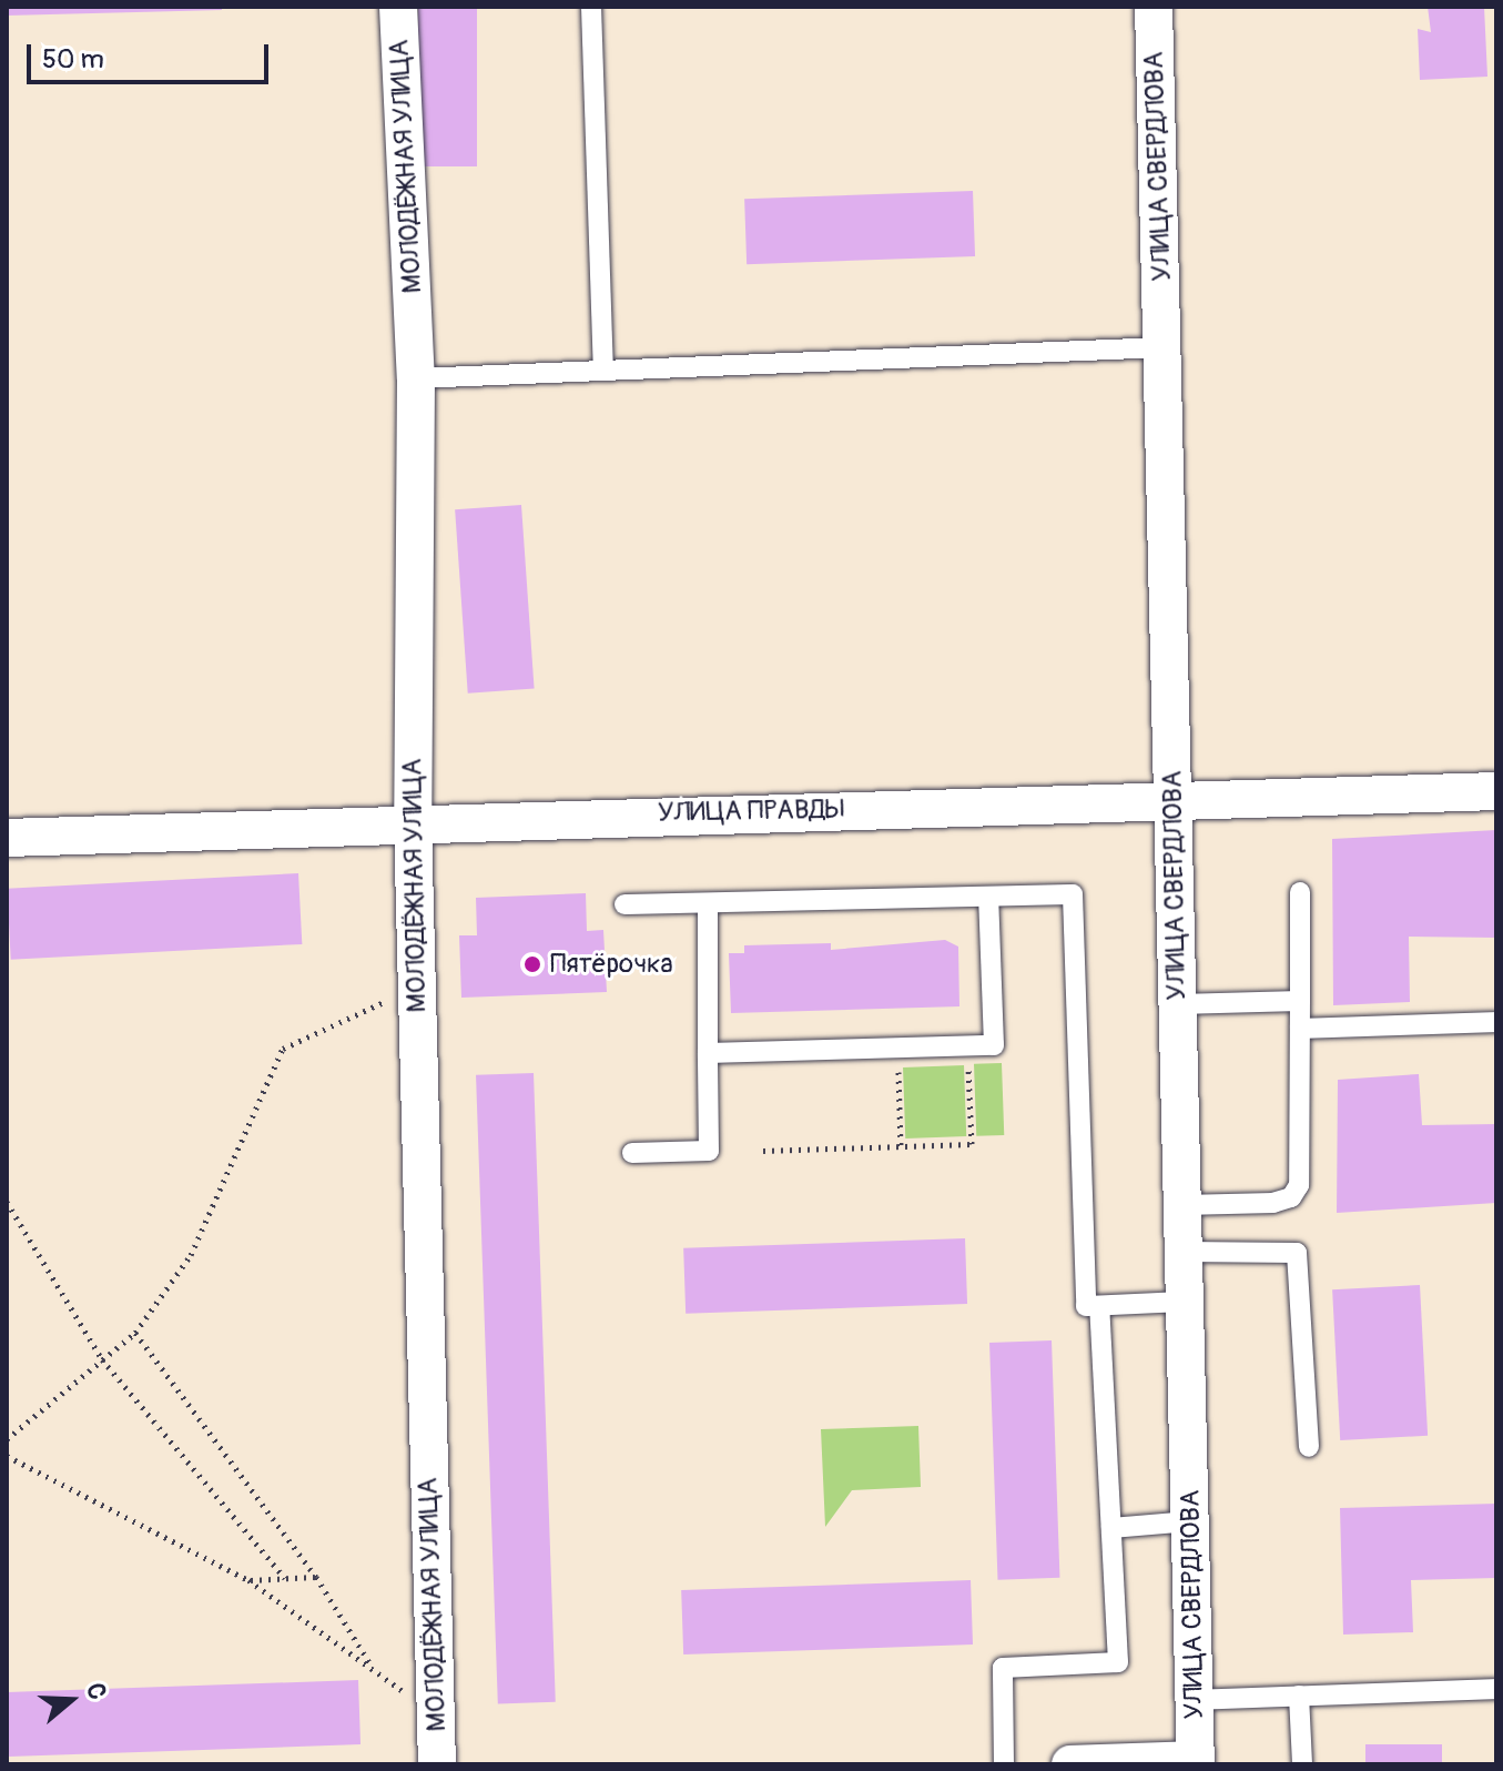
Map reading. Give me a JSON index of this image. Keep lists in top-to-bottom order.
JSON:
{
  "streets": {
    "street": ["МОЛОДЁЖНАЯ УЛИЦА", "УЛИЦА СВЕРДЛОВА", "УЛИЦА ПРАВДЫ"]
  },
  "crossings": [
    ["МОЛОДЁЖНАЯ УЛИЦА", "УЛИЦА ПРАВДЫ"],
    ["УЛИЦА СВЕРДЛОВА", "УЛИЦА ПРАВДЫ"]
  ],
  "places": ["Пятёрочка"],
  "scale_bar": "50 m",
  "north": "right"
}
